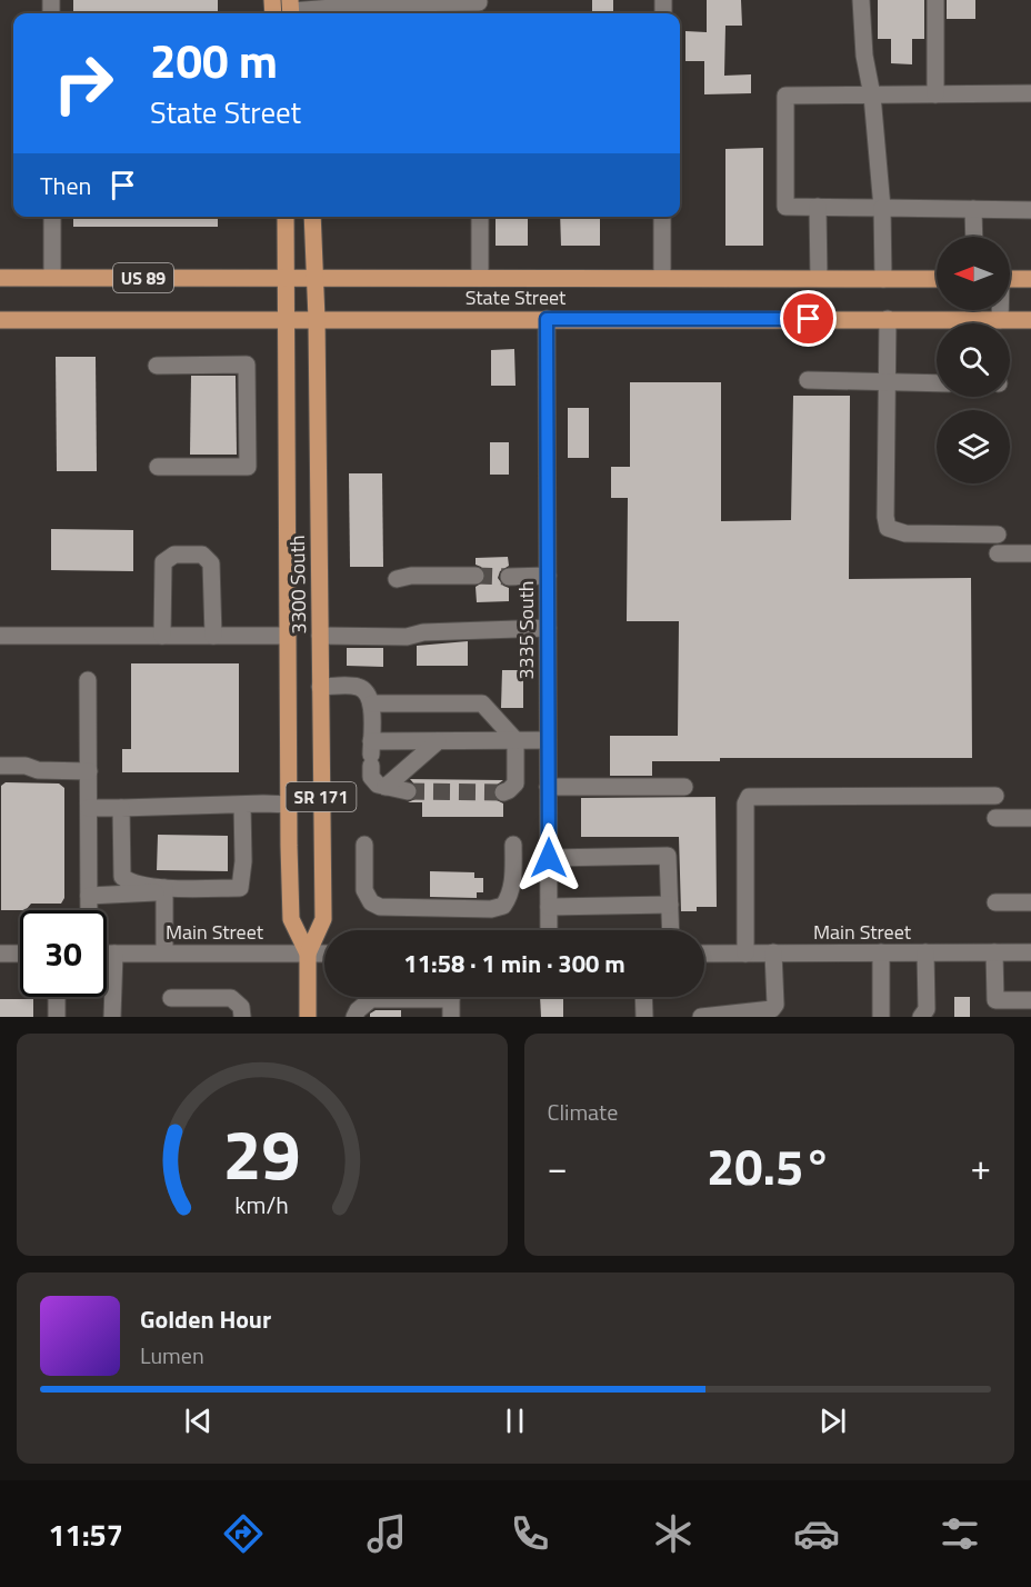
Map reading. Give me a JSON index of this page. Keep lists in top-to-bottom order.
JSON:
{
  "streets": {
    "main road": [
      "US 89",
      "State Street",
      "3300 South",
      "SR 171"
    ],
    "street": ["3335 South", "Main Street"]
  },
  "crossings": [
    ["State Street", "3300 South"],
    ["State Street", "3335 South"],
    ["3300 South", "Main Street"]
  ],
  "north": "left",
  "page": {
    "turn": ["200 m", "State Street"],
    "then": "Then",
    "limit": "30",
    "trip": "11:58 · 1 min · 300 m",
    "tile": "Climate",
    "heat": ["−", "20.5°", "+"],
    "song": ["Golden Hour", "Lumen"],
    "tabs": "11:57",
    "gauge": ["29", "km/h"]
  }
}
